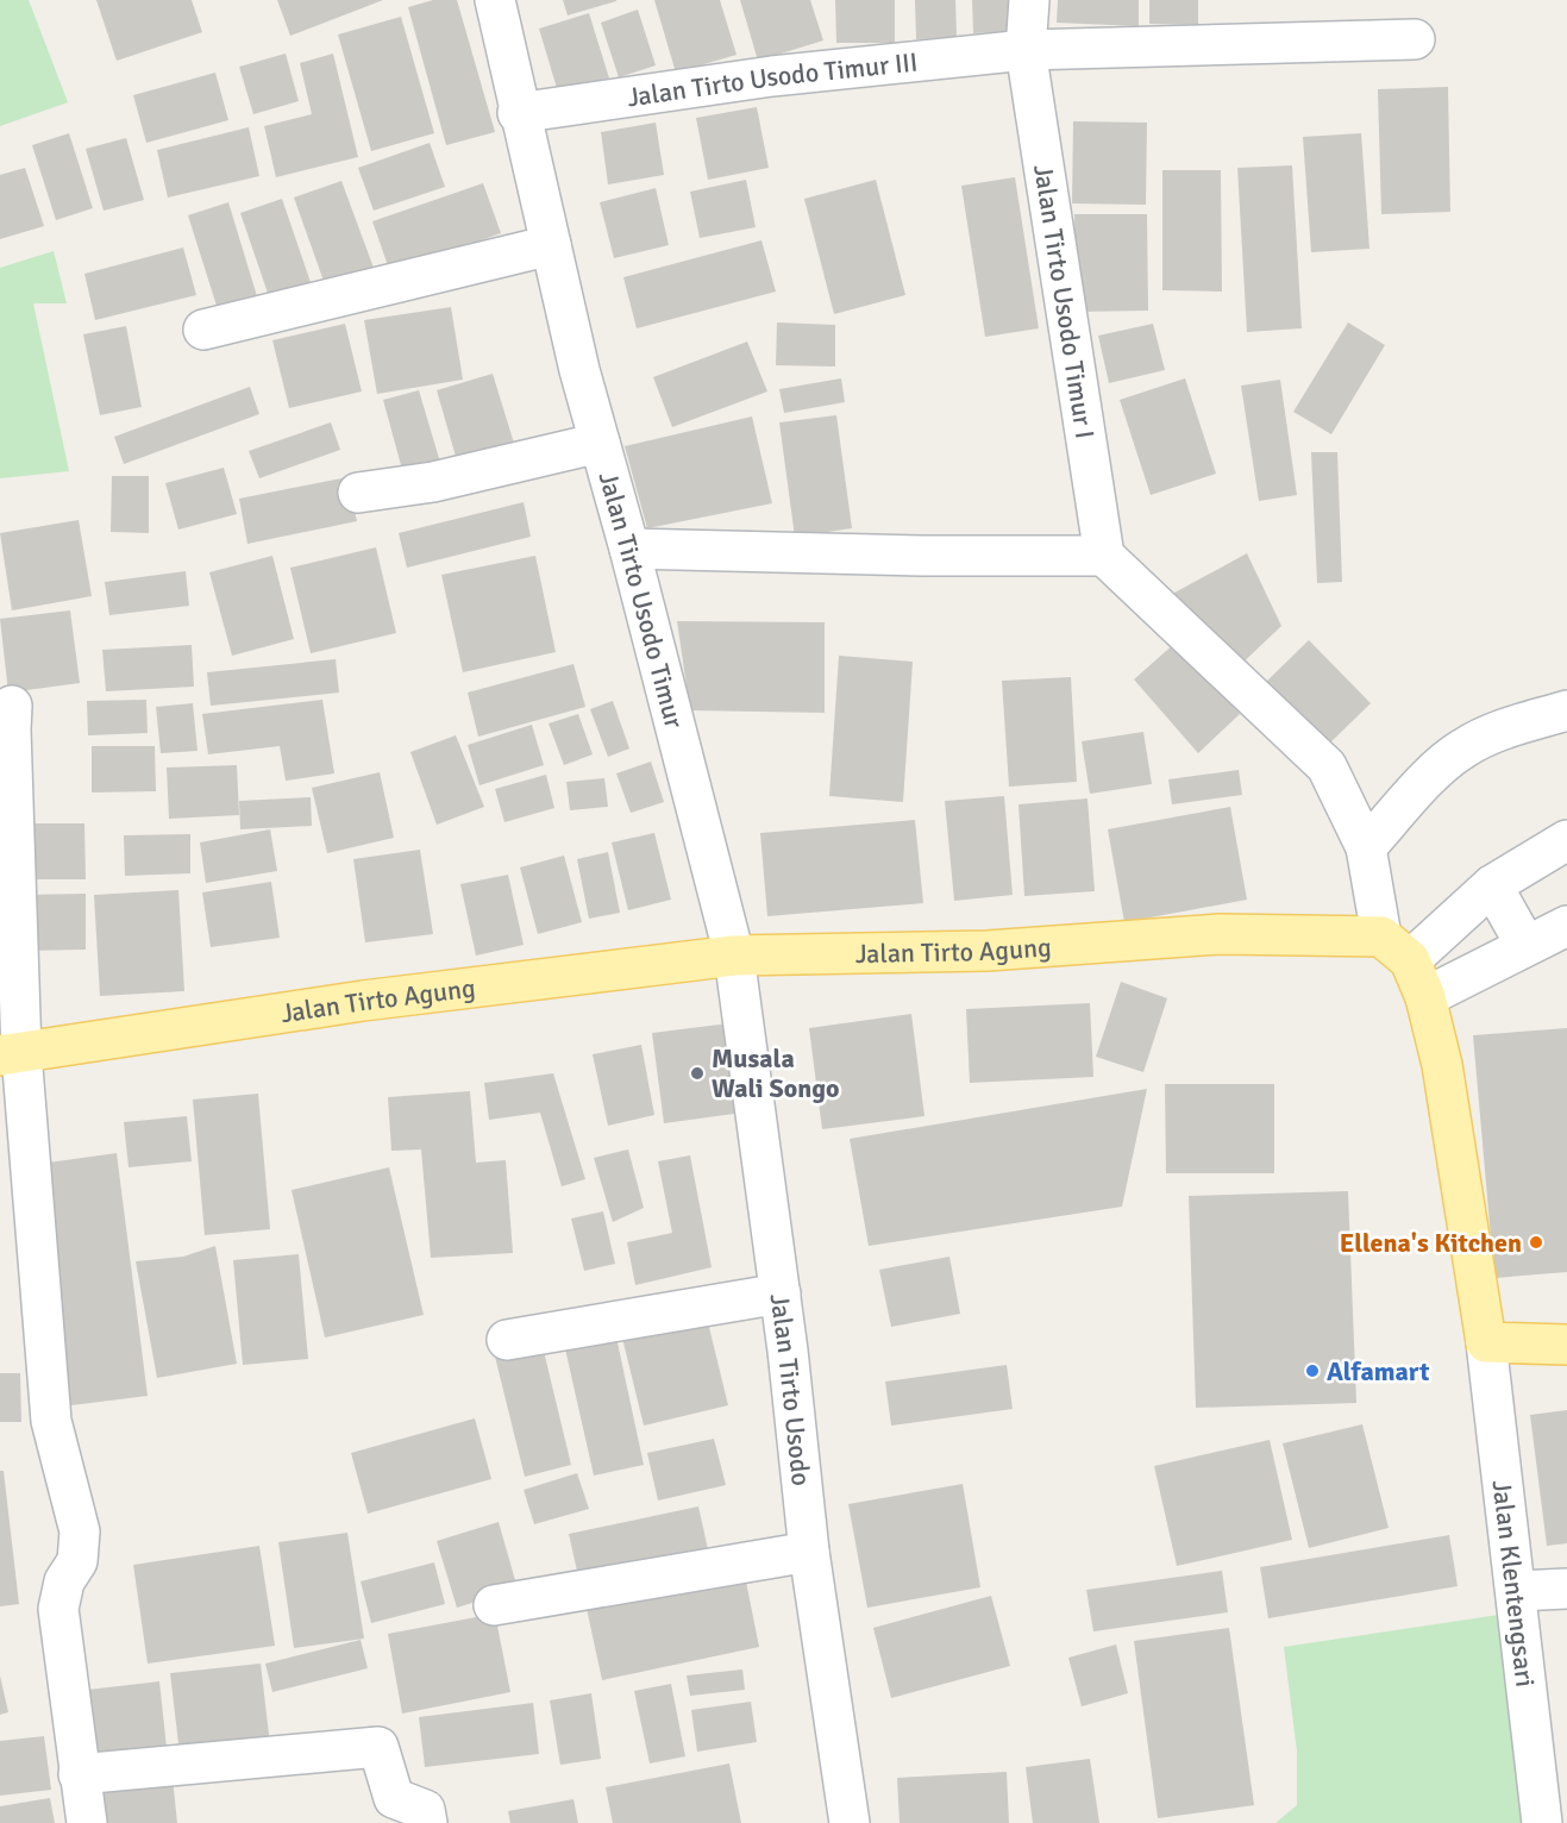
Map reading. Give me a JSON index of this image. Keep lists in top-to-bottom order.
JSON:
{
  "streets": {
    "main road": ["Jalan Tirto Agung"],
    "street": [
      "Jalan Tirto Usodo Timur III",
      "Jalan Tirto Usodo Timur I",
      "Jalan Tirto Usodo Timur",
      "Jalan Tirto Usodo",
      "Jalan Klentengsari"
    ]
  },
  "crossings": [
    ["Jalan Tirto Usodo Timur III", "Jalan Tirto Usodo Timur I"],
    ["Jalan Tirto Usodo Timur III", "Jalan Tirto Usodo Timur"],
    ["Jalan Tirto Usodo Timur", "Jalan Tirto Agung"],
    ["Jalan Tirto Usodo Timur", "Jalan Tirto Usodo"],
    ["Jalan Tirto Agung", "Jalan Tirto Usodo"]
  ],
  "places": ["Musala Wali Songo", "Ellena's Kitchen", "Alfamart"]
}
